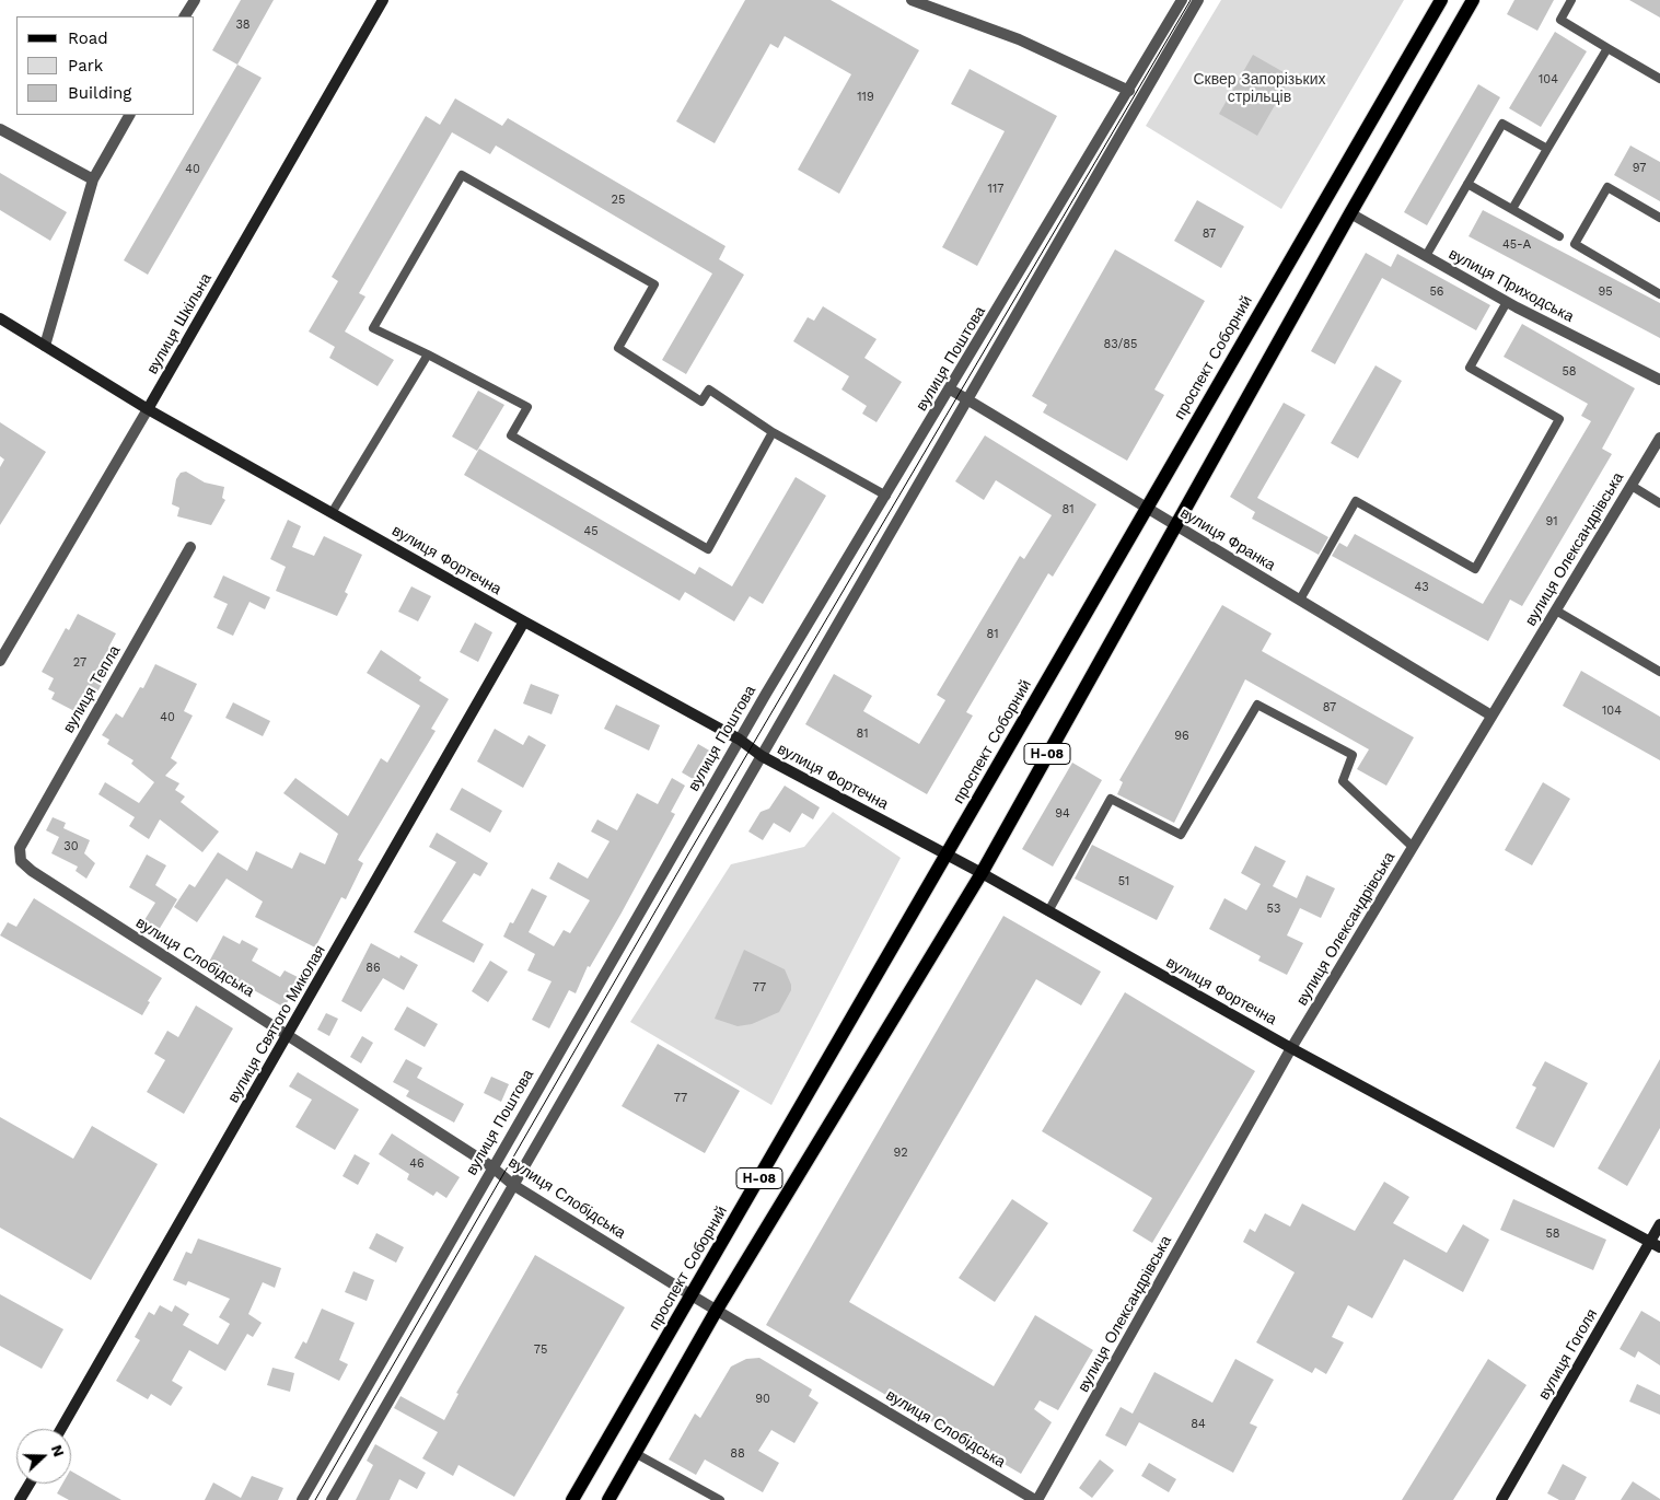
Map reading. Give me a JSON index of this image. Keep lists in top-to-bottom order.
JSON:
{
  "streets": {
    "main road": ["проспект Соборний", "Н-08"],
    "street": [
      "вулиця Приходська",
      "вулиця Шкільна",
      "вулиця Поштова",
      "вулиця Франка",
      "вулиця Олександрівська",
      "вулиця Фортечна",
      "вулиця Тепла",
      "вулиця Слобідська",
      "вулиця Святого Миколая",
      "вулиця Гоголя"
    ]
  },
  "crossings": [
    ["вулиця Приходська", "Н-08"],
    ["вулиця Шкільна", "вулиця Фортечна"],
    ["проспект Соборний", "вулиця Франка"],
    ["проспект Соборний", "вулиця Фортечна"],
    ["проспект Соборний", "вулиця Слобідська"],
    ["вулиця Поштова", "вулиця Франка"],
    ["вулиця Поштова", "вулиця Фортечна"],
    ["вулиця Поштова", "вулиця Слобідська"],
    ["вулиця Франка", "вулиця Олександрівська"],
    ["вулиця Франка", "Н-08"],
    ["вулиця Олександрівська", "вулиця Фортечна"],
    ["вулиця Олександрівська", "вулиця Слобідська"],
    ["вулиця Фортечна", "Н-08"],
    ["вулиця Фортечна", "вулиця Святого Миколая"],
    ["вулиця Фортечна", "вулиця Гоголя"],
    ["вулиця Тепла", "вулиця Слобідська"],
    ["Н-08", "вулиця Слобідська"],
    ["вулиця Слобідська", "вулиця Святого Миколая"]
  ],
  "parks": ["Сквер Запорізьких стрільців"],
  "house_numbers": [
    "38",
    "104",
    "119",
    "97",
    "40",
    "117",
    "25",
    "87",
    "45-А",
    "56",
    "95",
    "83/85",
    "58",
    "81",
    "91",
    "45",
    "43",
    "81",
    "27",
    "87",
    "104",
    "40",
    "81",
    "96",
    "94",
    "30",
    "51",
    "53",
    "86",
    "77",
    "77",
    "92",
    "46",
    "58",
    "75",
    "90",
    "84",
    "88"
  ],
  "legend": ["Road", "Park", "Building"],
  "north": "right"
}
